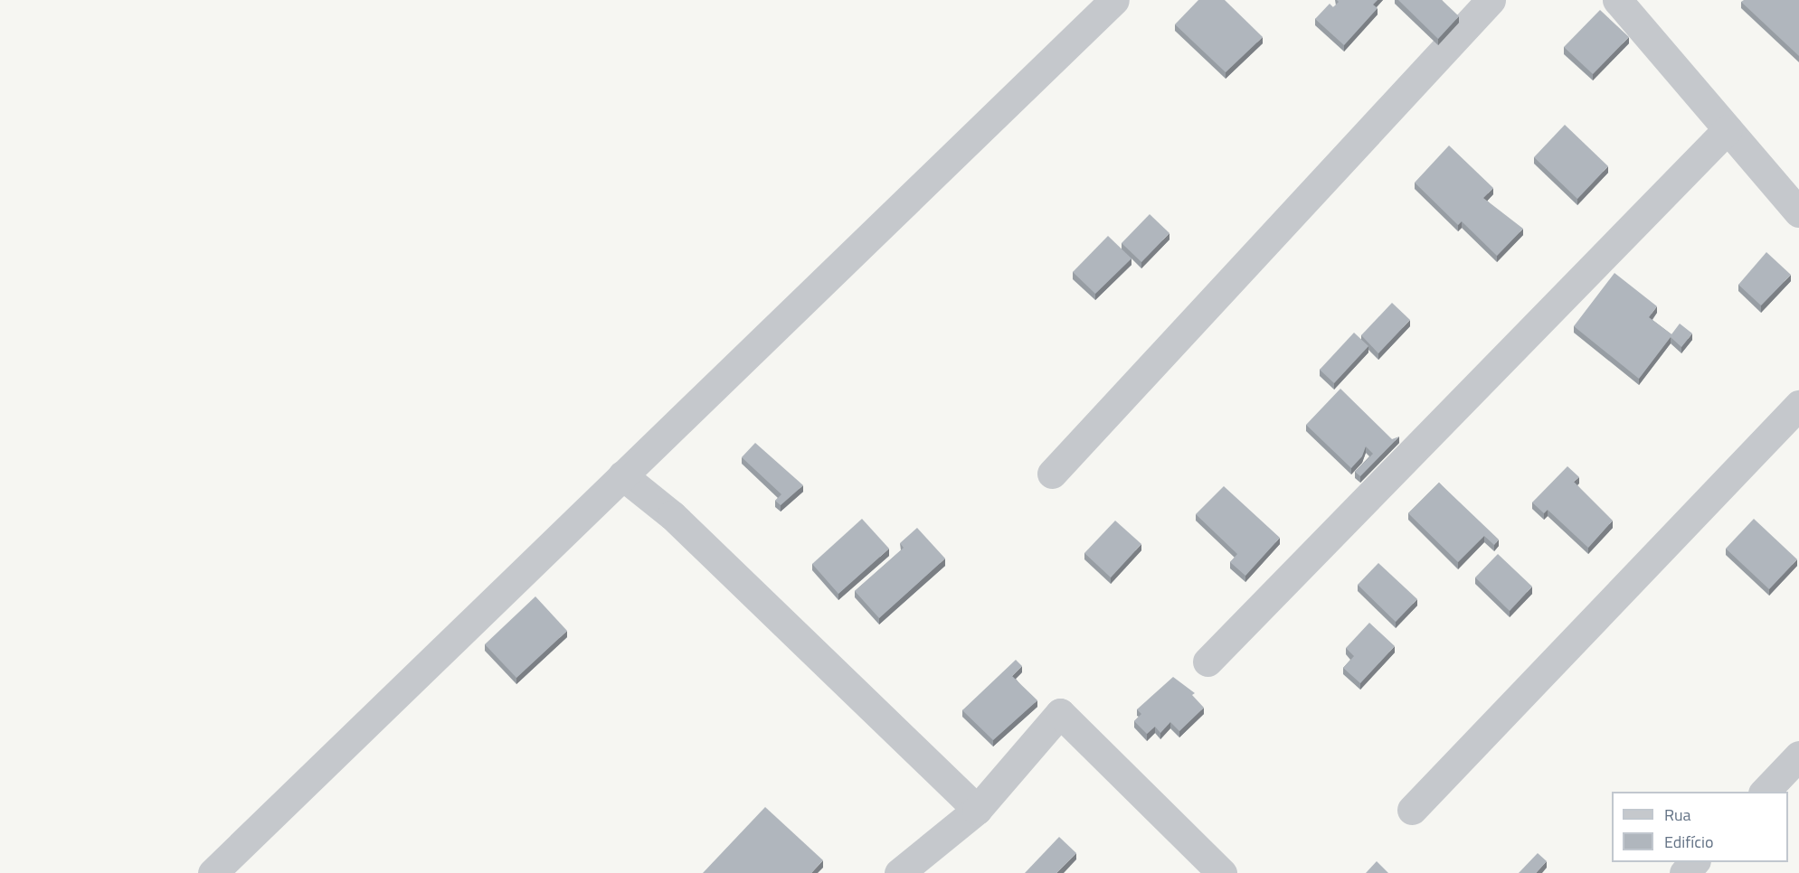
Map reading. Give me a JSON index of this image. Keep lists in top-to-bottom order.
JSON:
{
  "legend": ["Rua", "Edifício"]
}
